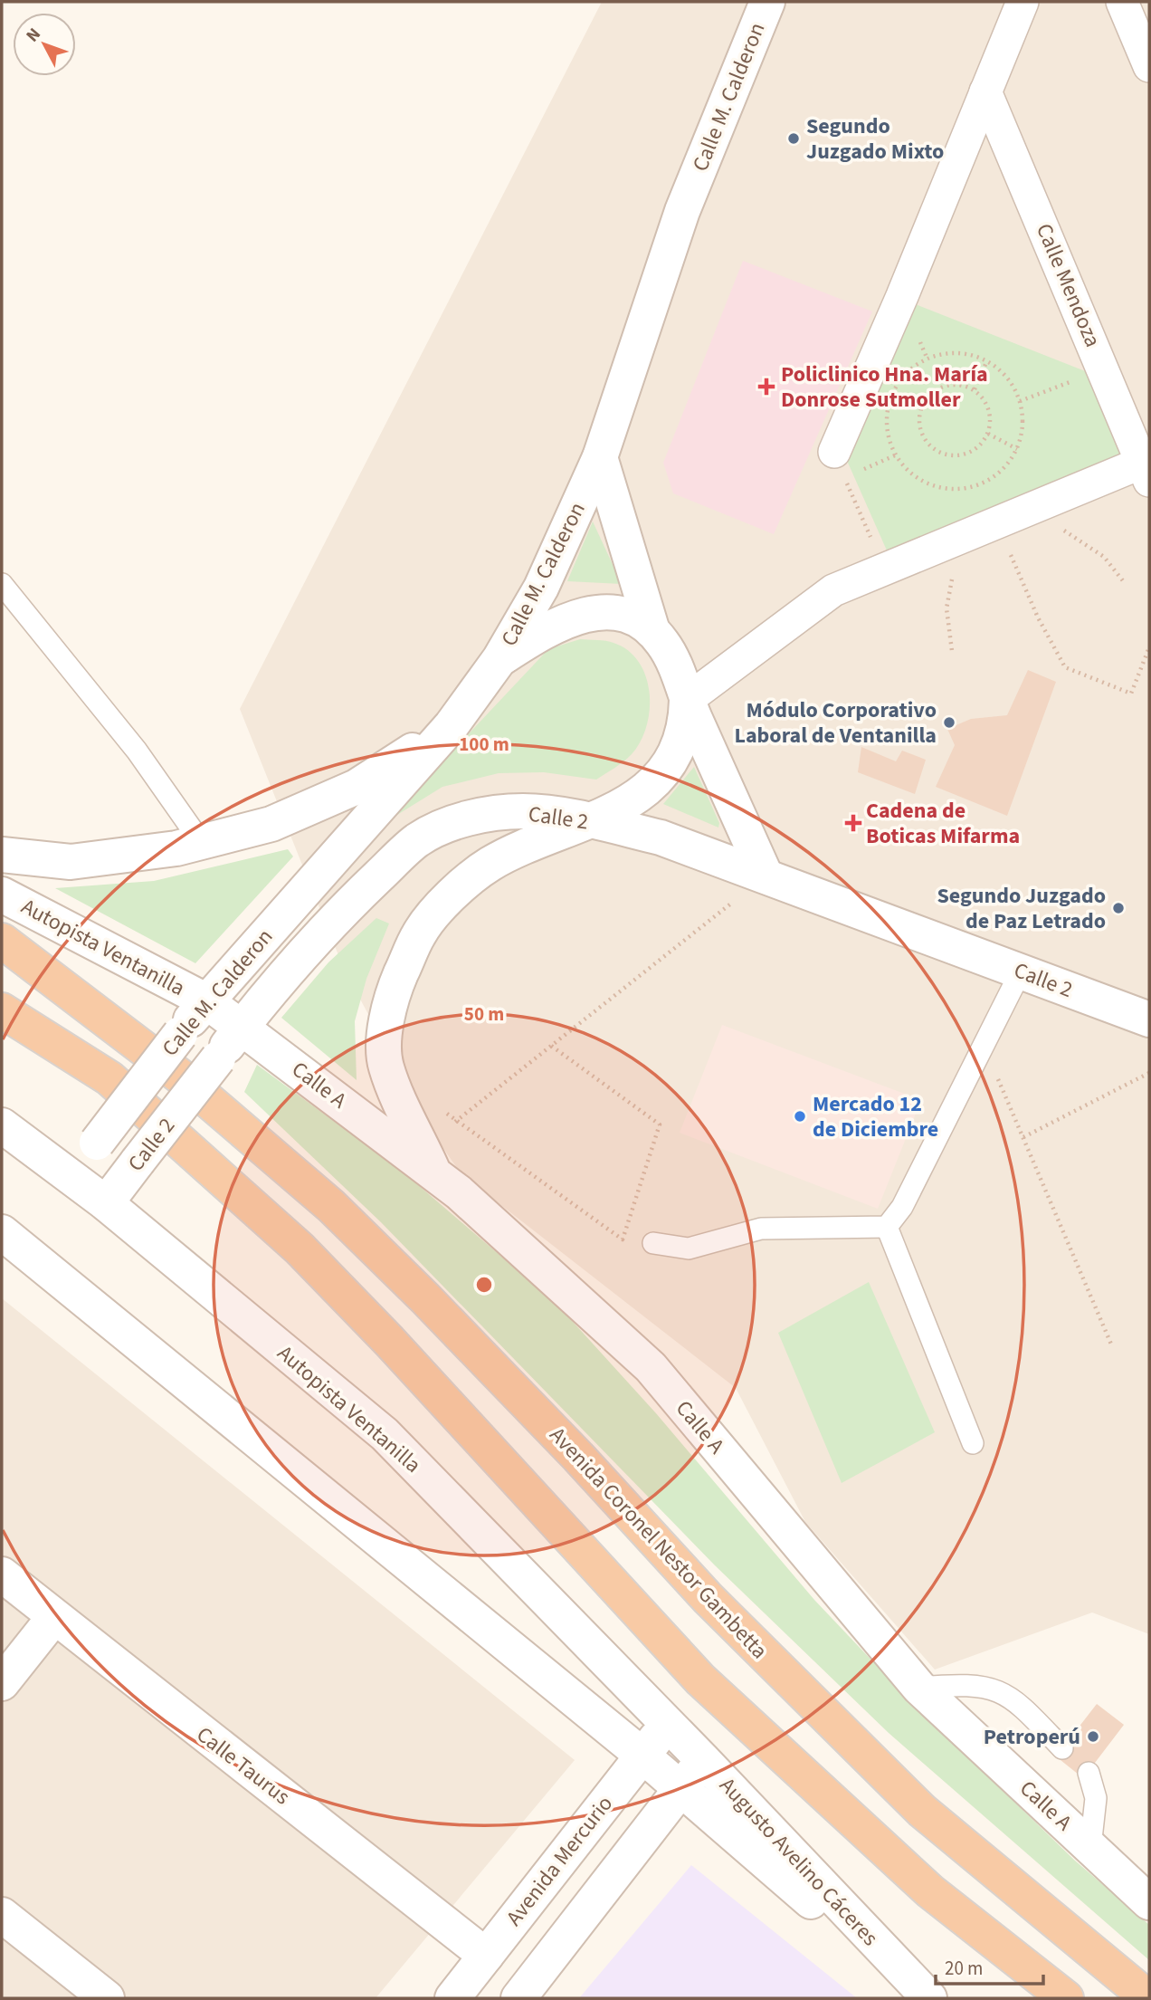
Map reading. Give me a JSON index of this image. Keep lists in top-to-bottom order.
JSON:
{
  "streets": {
    "highway": ["Autopista Ventanilla", "Avenida Coronel Nestor Gambetta"],
    "street": [
      "Calle M. Calderon",
      "Calle Mendoza",
      "Calle 2",
      "Calle A",
      "Calle Taurus",
      "Avenida Mercurio",
      "Augusto Avelino Cáceres"
    ]
  },
  "crossings": [
    ["Calle M. Calderon", "Autopista Ventanilla"],
    ["Calle M. Calderon", "Calle A"],
    ["Calle 2", "Autopista Ventanilla"],
    ["Calle 2", "Calle A"],
    ["Autopista Ventanilla", "Calle A"],
    ["Autopista Ventanilla", "Avenida Coronel Nestor Gambetta"],
    ["Autopista Ventanilla", "Avenida Mercurio"],
    ["Autopista Ventanilla", "Augusto Avelino Cáceres"],
    ["Calle Taurus", "Avenida Mercurio"],
    ["Avenida Mercurio", "Augusto Avelino Cáceres"]
  ],
  "places": {
    "other": [
      "Segundo Juzgado Mixto",
      "Módulo Corporativo Laboral de Ventanilla",
      "Segundo Juzgado de Paz Letrado",
      "Mercado 12 de Diciembre",
      "Petroperú"
    ],
    "health": ["Policlinico Hna. María Donrose Sutmoller", "Cadena de Boticas Mifarma"]
  },
  "scale_bar": "20 m",
  "north": "top left",
  "rings": ["100 m", "50 m"]
}
